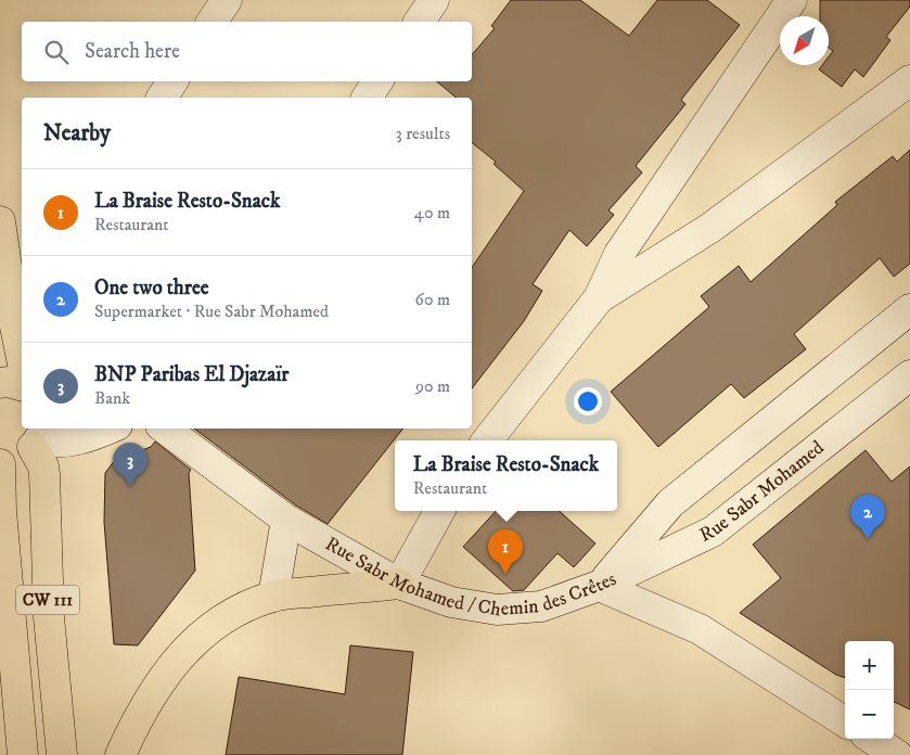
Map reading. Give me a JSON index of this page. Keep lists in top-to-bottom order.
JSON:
{
  "streets": {
    "main road": ["CW 111"],
    "street": ["Rue Sabr Mohamed", "Rue Sabr Mohamed / Chemin des Crêtes"]
  },
  "crossings": [
    ["Rue Sabr Mohamed", "Rue Sabr Mohamed / Chemin des Crêtes"]
  ],
  "north": "bottom left",
  "page": {
    "search": "Search here",
    "heading": ["Nearby", "3 results"],
    "list": [
      {
        "mark": "1",
        "name": "La Braise Resto-Snack",
        "note": "Restaurant",
        "value": "40 m"
      },
      {
        "mark": "2",
        "name": "One two three",
        "note": "Supermarket · Rue Sabr Mohamed",
        "value": "60 m"
      },
      {
        "mark": "3",
        "name": "BNP Paribas El Djazaïr",
        "note": "Bank",
        "value": "90 m"
      }
    ],
    "popup": ["La Braise Resto-Snack", "Restaurant"],
    "pins": ["3", "2", "1"],
    "map_buttons": ["+", "−"]
  }
}
